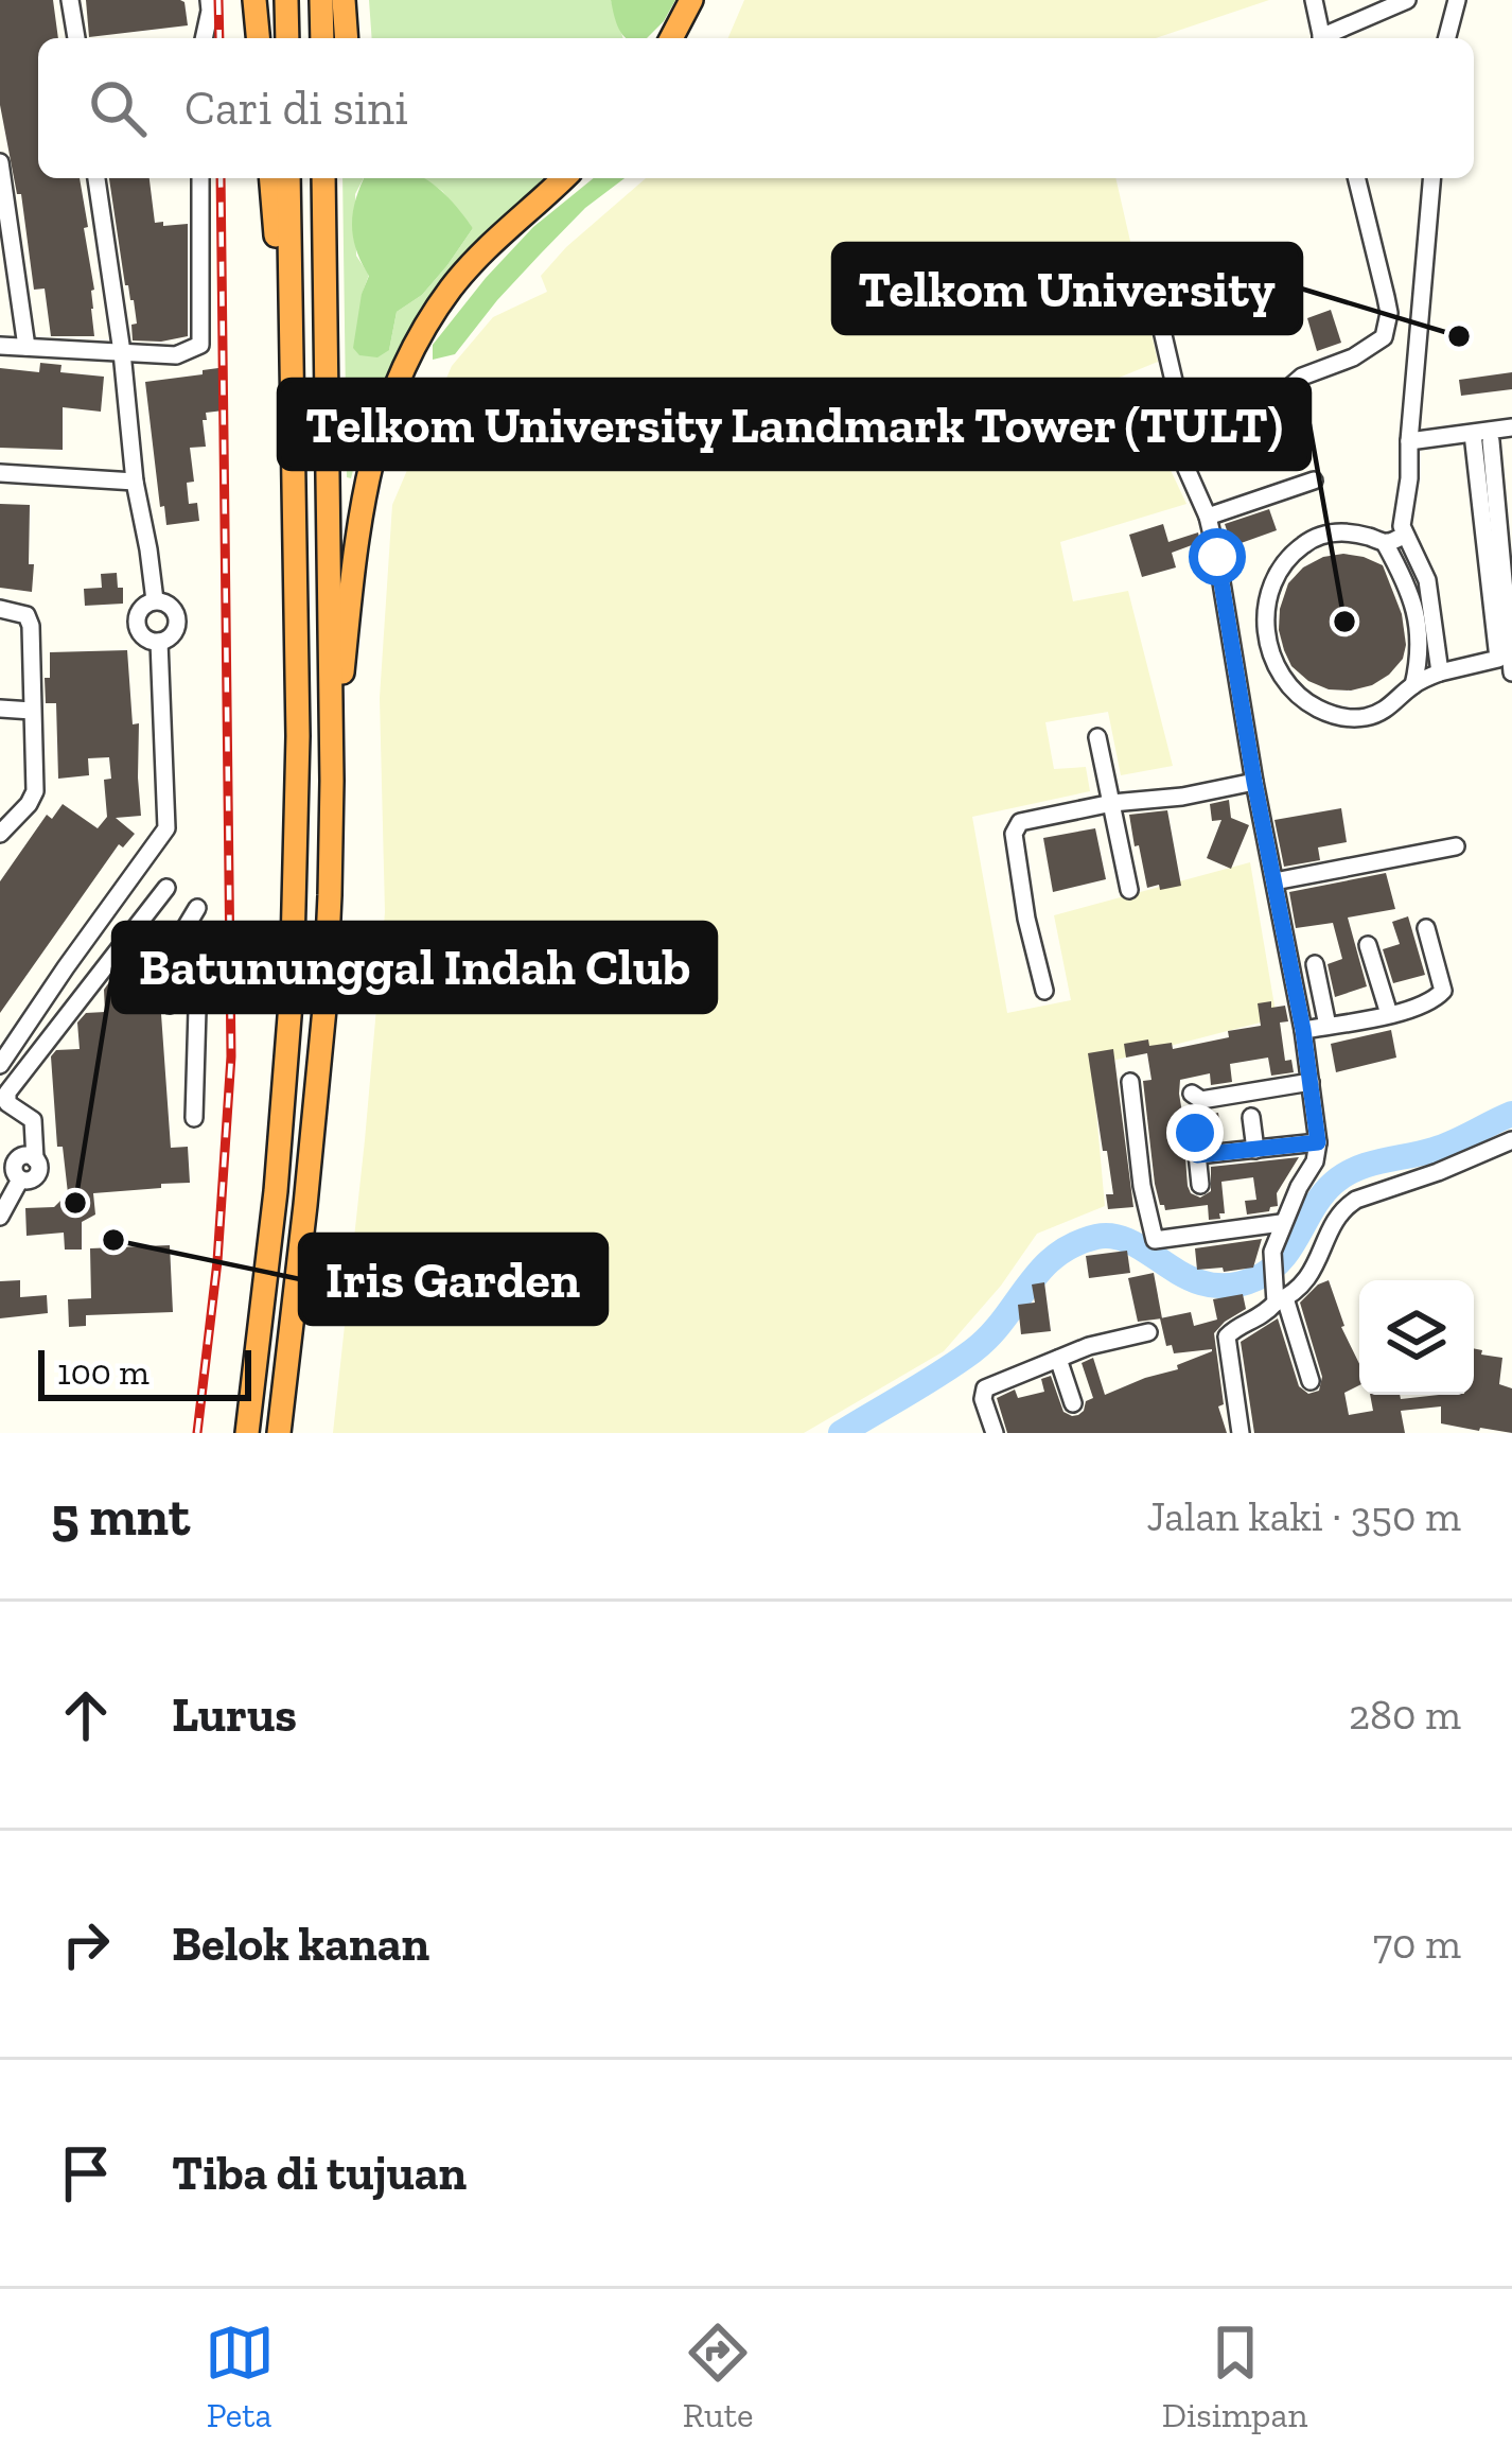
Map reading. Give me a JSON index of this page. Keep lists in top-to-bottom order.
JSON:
{
  "places": [
    "Telkom University",
    "Telkom University Landmark Tower (TULT)",
    "Batununggal Indah Club",
    "Iris Garden"
  ],
  "scale_bar": "100 m",
  "page": {
    "search": "Cari di sini",
    "scale": "100 m",
    "heading": ["5 mnt", "Jalan kaki · 350 m"],
    "list": [
      ["Lurus", "280 m"],
      ["Belok kanan", "70 m"],
      "Tiba di tujuan"
    ],
    "nav": ["Peta", "Rute", "Disimpan"]
  }
}
